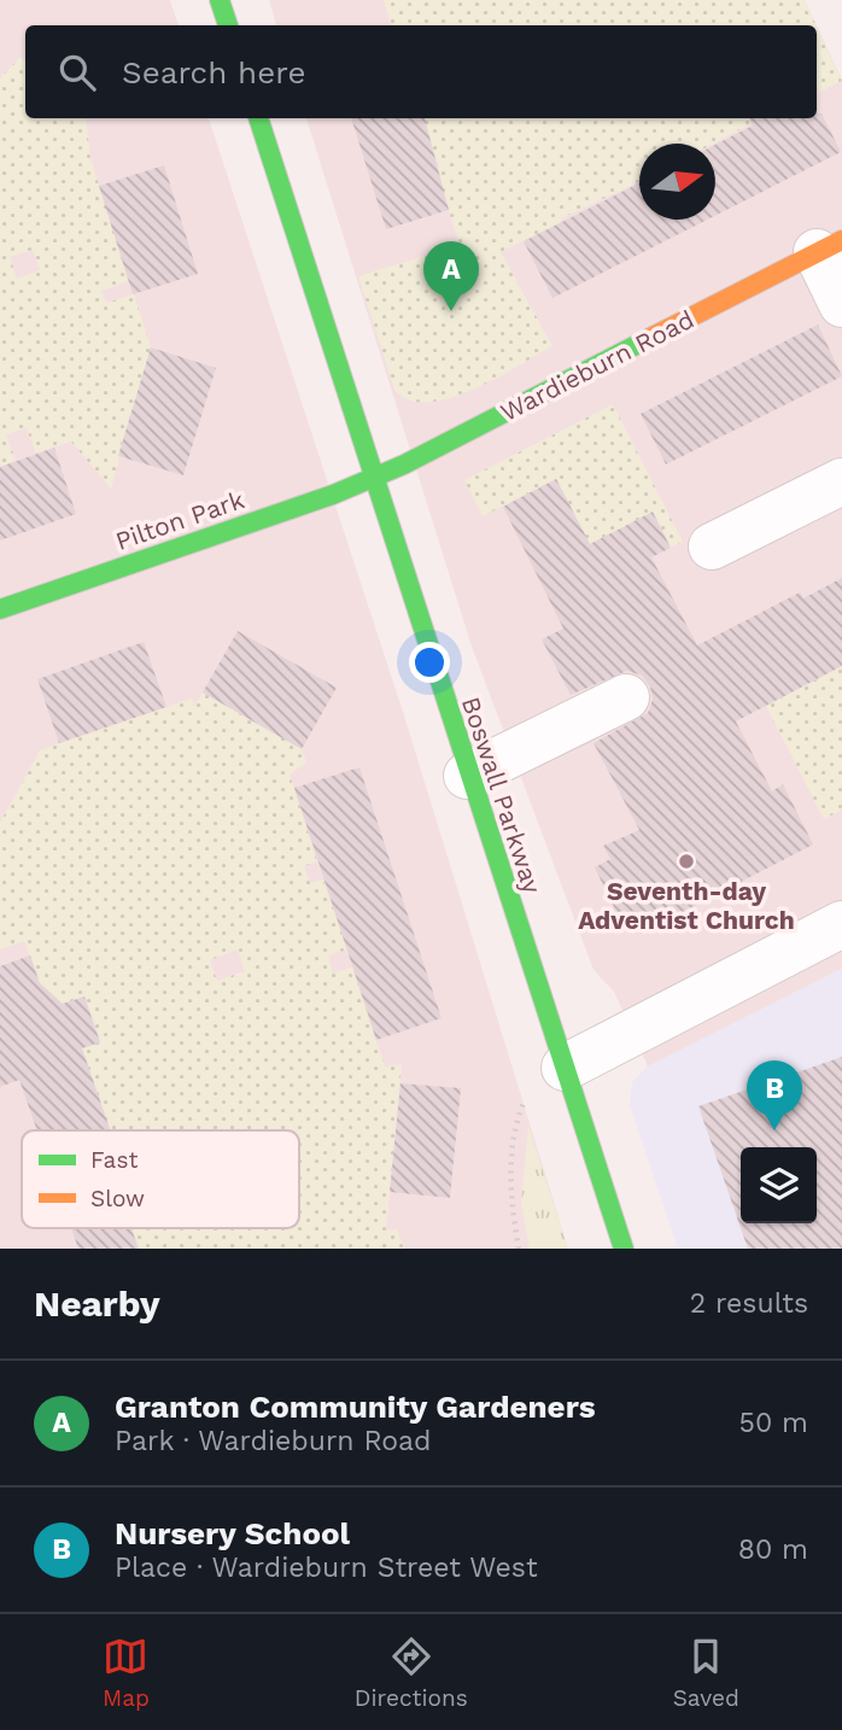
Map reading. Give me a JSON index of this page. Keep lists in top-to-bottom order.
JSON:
{
  "streets": {
    "street": ["Wardieburn Road", "Pilton Park", "Boswall Parkway"]
  },
  "crossings": [
    ["Wardieburn Road", "Pilton Park"],
    ["Wardieburn Road", "Boswall Parkway"],
    ["Pilton Park", "Boswall Parkway"]
  ],
  "places": ["Seventh-day Adventist Church"],
  "legend": ["Fast", "Slow"],
  "north": "right",
  "page": {
    "search": "Search here",
    "pins": ["A", "B"],
    "heading": ["Nearby", "2 results"],
    "list": [
      {
        "mark": "A",
        "name": "Granton Community Gardeners",
        "note": "Park · Wardieburn Road",
        "value": "50 m"
      },
      {
        "mark": "B",
        "name": "Nursery School",
        "note": "Place · Wardieburn Street West",
        "value": "80 m"
      }
    ],
    "nav": ["Map", "Directions", "Saved"]
  }
}
